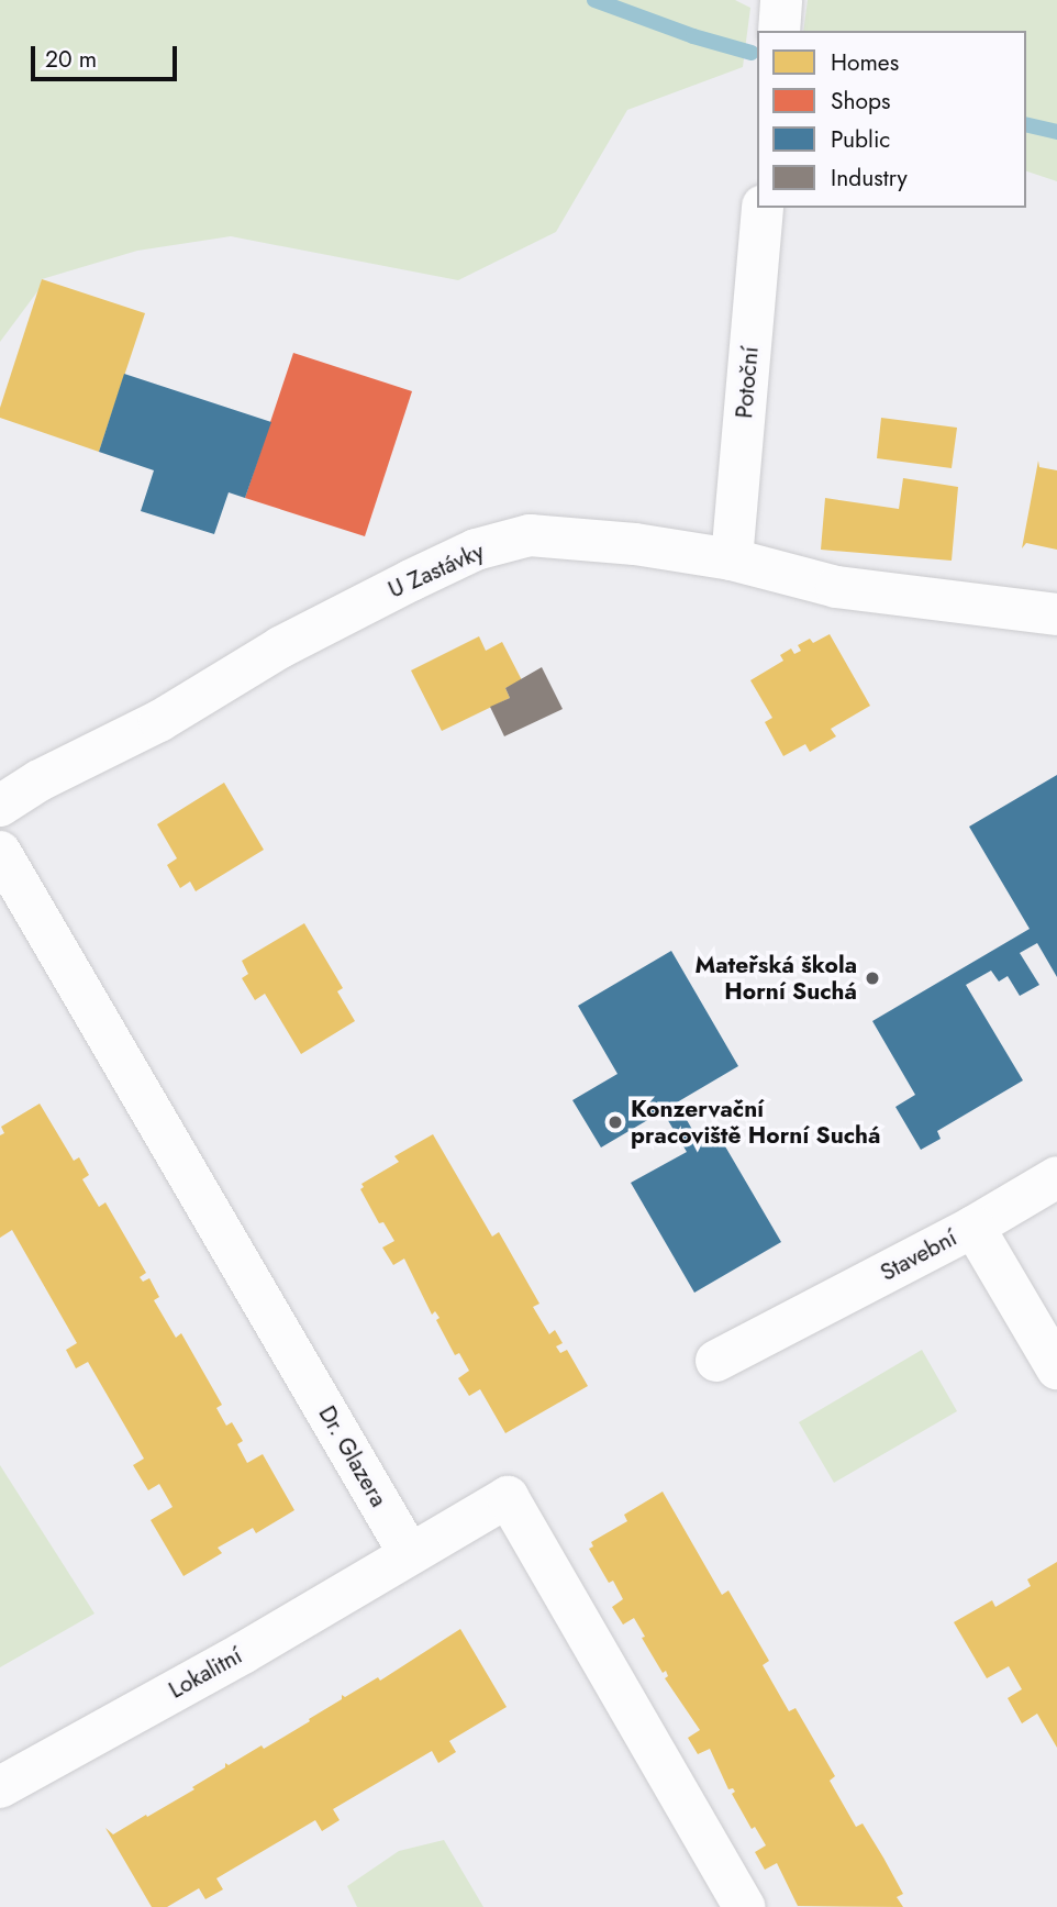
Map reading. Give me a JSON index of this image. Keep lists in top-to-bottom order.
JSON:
{
  "streets": {
    "street": [
      "Potoční",
      "U Zastávky",
      "Stavební",
      "Dr. Glazera",
      "Lokalitní"
    ]
  },
  "crossings": [
    ["Potoční", "U Zastávky"],
    ["Dr. Glazera", "Lokalitní"]
  ],
  "places": ["Mateřská škola Horní Suchá", "Konzervační pracoviště Horní Suchá"],
  "legend": [
    "Homes",
    "Shops",
    "Public",
    "Industry"
  ],
  "scale_bar": "20 m"
}
